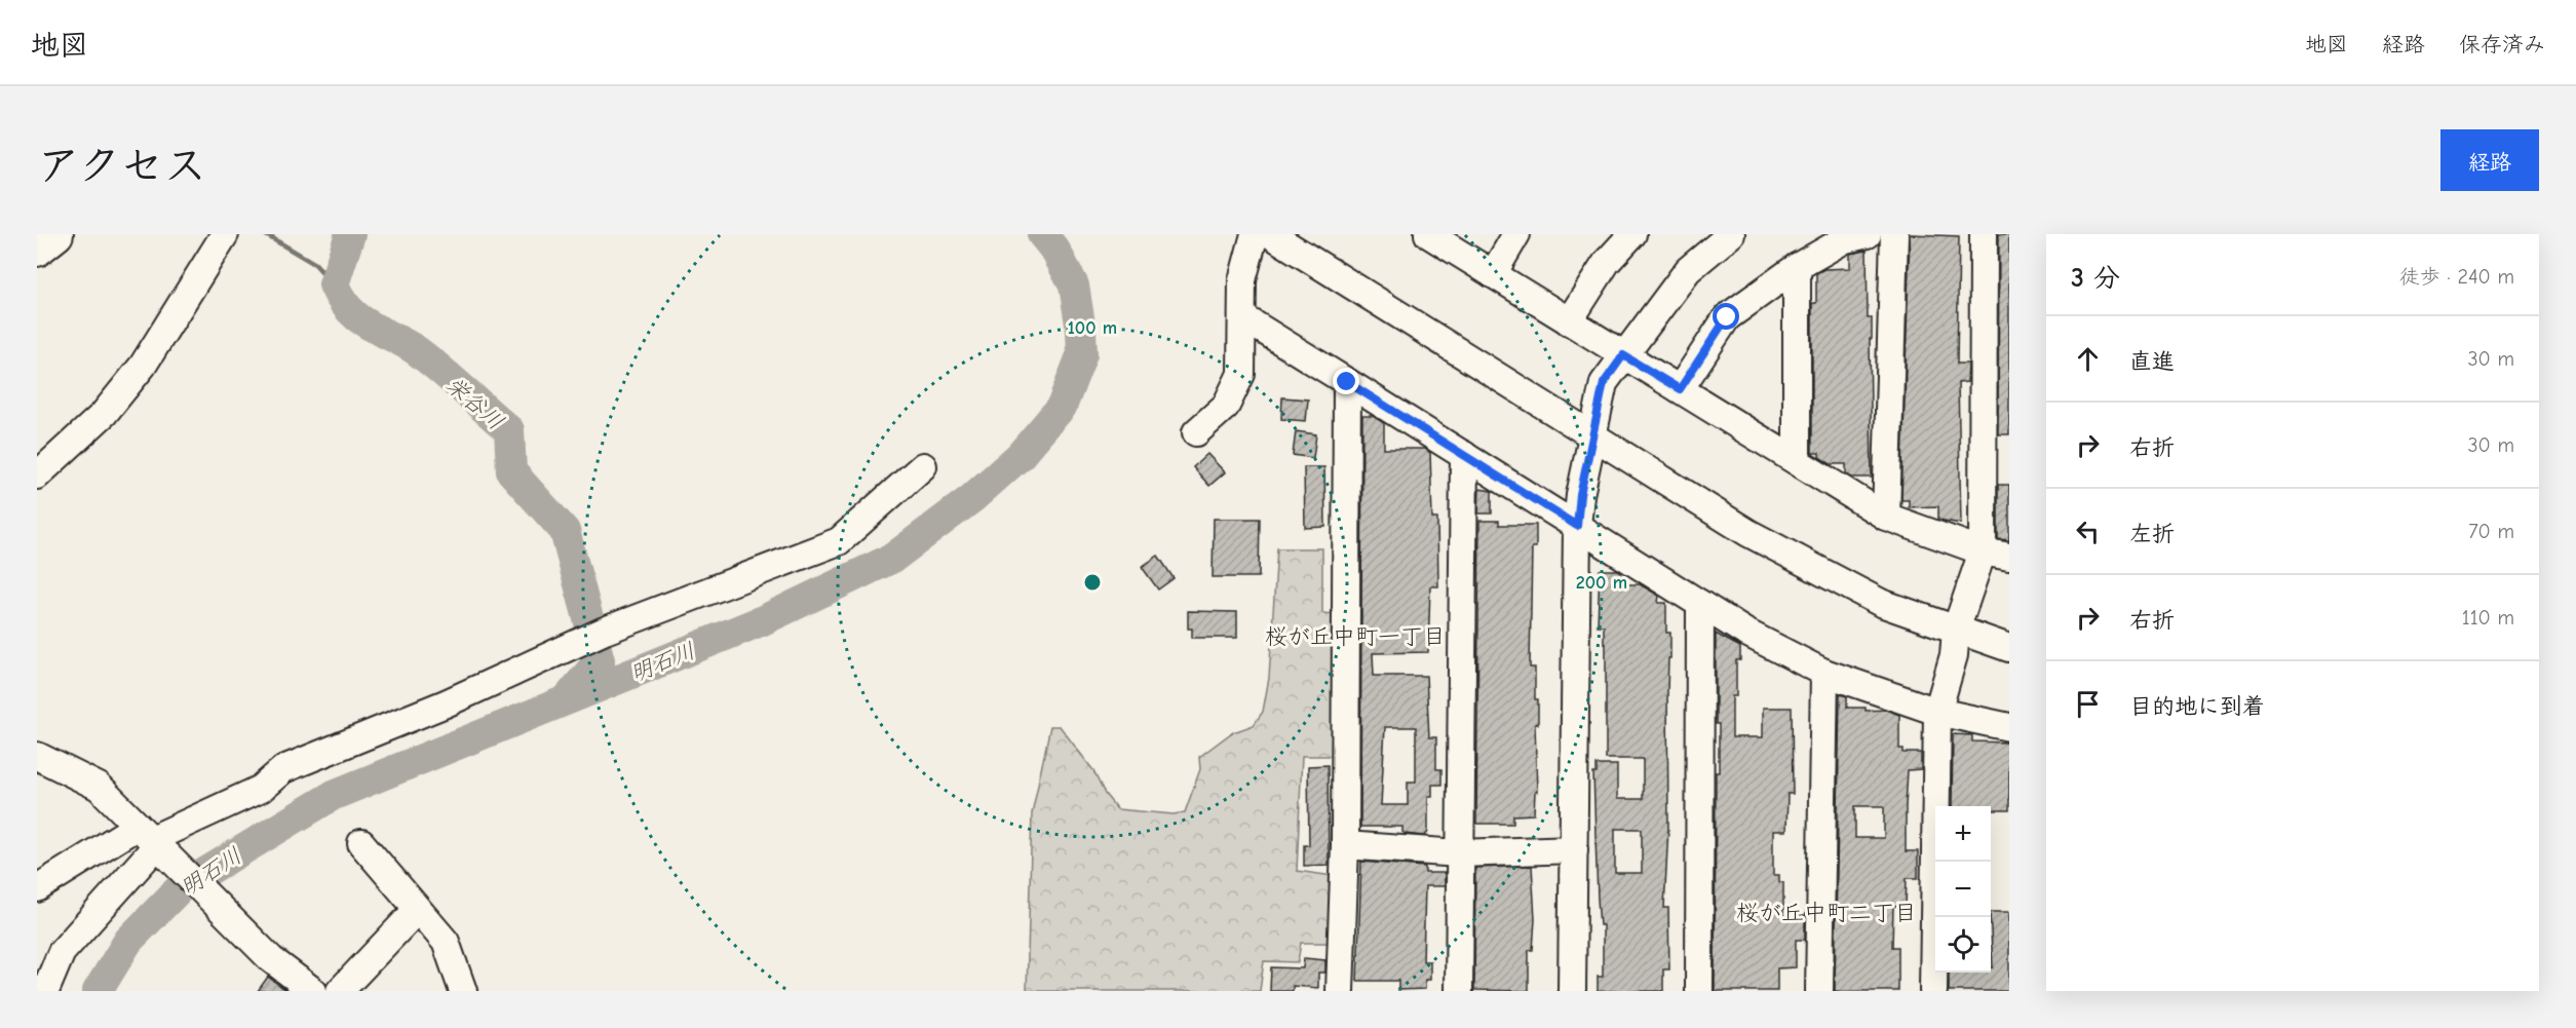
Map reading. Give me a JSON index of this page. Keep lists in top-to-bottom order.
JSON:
{
  "districts": ["桜が丘中町一丁目", "桜が丘中町二丁目"],
  "water": ["栄谷川", "明石川"],
  "page": {
    "header": "地図",
    "nav": ["地図", "経路", "保存済み"],
    "title": "アクセス",
    "buttons": "経路",
    "heading": ["3 分", "徒歩 · 240 m"],
    "list": [
      ["直進", "30 m"],
      ["右折", "30 m"],
      ["左折", "70 m"],
      ["右折", "110 m"],
      "目的地に到着"
    ],
    "map_buttons": ["+", "−"]
  },
  "rings": ["100 m", "200 m"]
}
